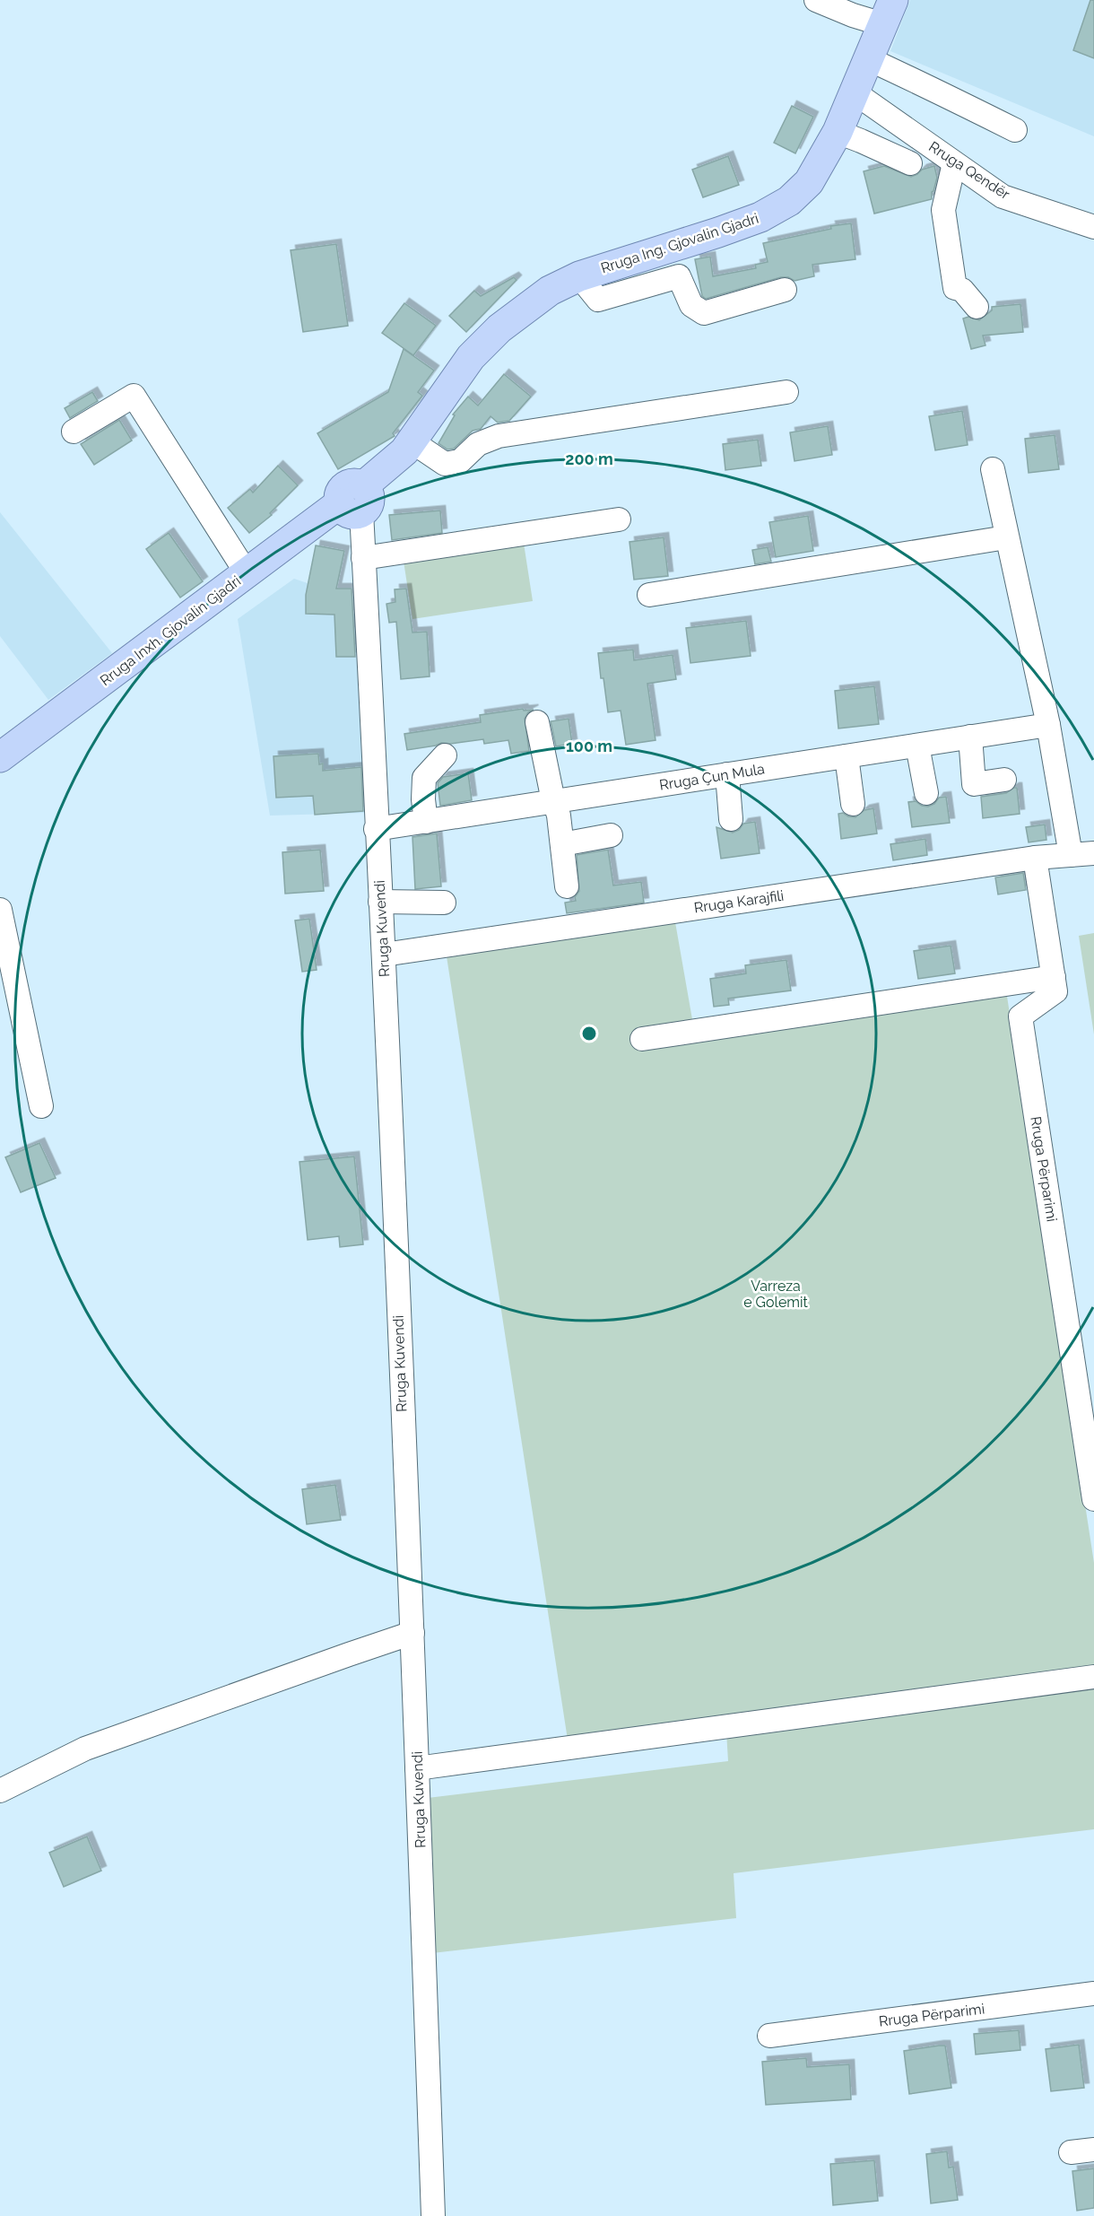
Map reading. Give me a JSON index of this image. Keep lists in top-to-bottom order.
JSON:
{
  "streets": {
    "main road": ["Rruga Ing. Gjovalin Gjadri", "Rruga Inxh. Gjovalin Gjadri"],
    "street": [
      "Rruga Qendër",
      "Rruga Çun Mula",
      "Rruga Karajfili",
      "Rruga Kuvendi",
      "Rruga Përparimi"
    ]
  },
  "crossings": [
    ["Rruga Qendër", "Rruga Ing. Gjovalin Gjadri"],
    ["Rruga Ing. Gjovalin Gjadri", "Rruga Inxh. Gjovalin Gjadri"],
    ["Rruga Inxh. Gjovalin Gjadri", "Rruga Kuvendi"],
    ["Rruga Çun Mula", "Rruga Kuvendi"],
    ["Rruga Karajfili", "Rruga Kuvendi"],
    ["Rruga Karajfili", "Rruga Përparimi"]
  ],
  "parks": ["Varreza e Golemit"],
  "rings": ["200 m", "100 m"]
}
